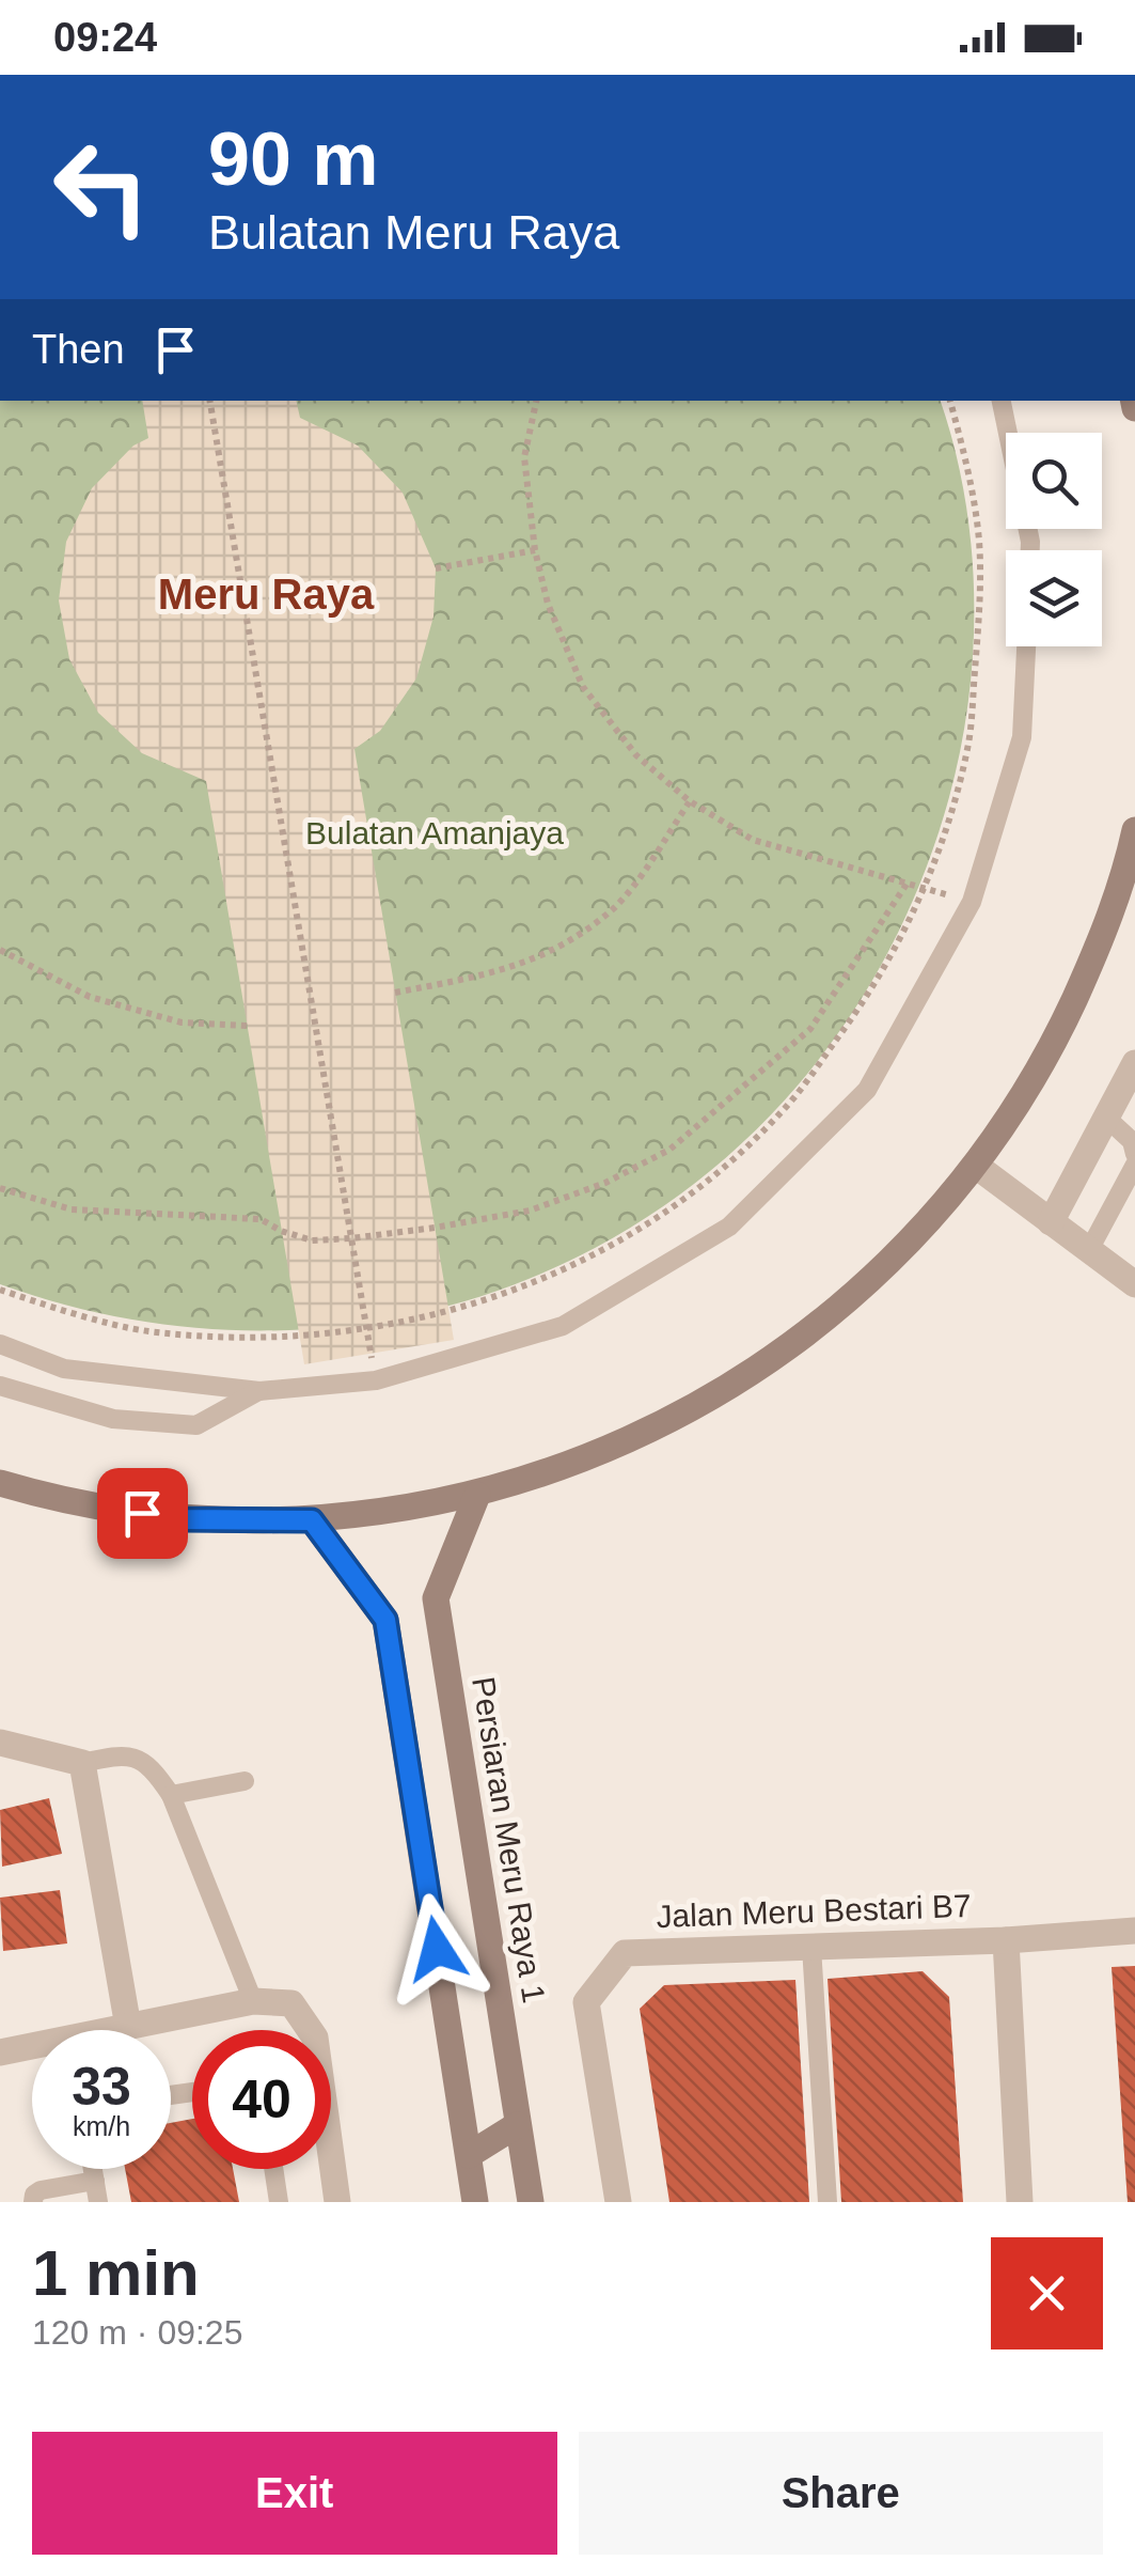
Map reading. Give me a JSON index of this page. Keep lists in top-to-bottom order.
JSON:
{
  "streets": {
    "street": ["Persiaran Meru Raya 1", "Jalan Meru Bestari B7"]
  },
  "districts": ["Meru Raya"],
  "parks": ["Bulatan Amanjaya"],
  "page": {
    "status": "09:24",
    "turn": ["90 m", "Bulatan Meru Raya"],
    "then": "Then",
    "speed": "33 km/h",
    "limit": "40",
    "heading": ["1 min", "120 m · 09:25"],
    "buttons": ["Exit", "Share"]
  }
}
